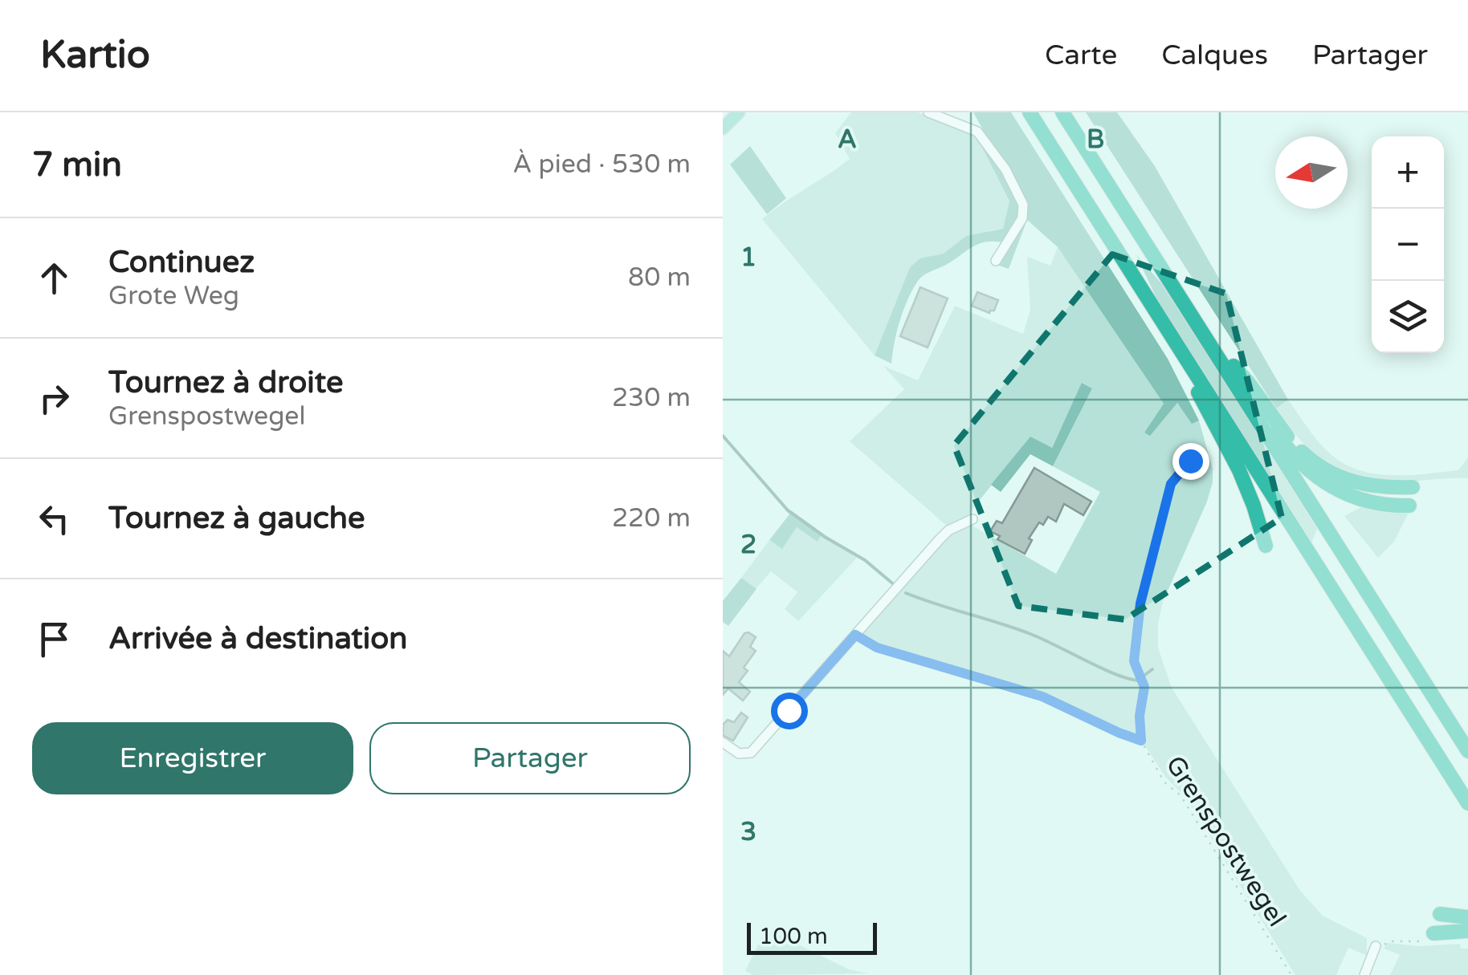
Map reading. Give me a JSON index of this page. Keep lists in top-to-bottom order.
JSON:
{
  "streets": {
    "path": ["Grenspostwegel"]
  },
  "scale_bar": "100 m",
  "north": "left",
  "page": {
    "header": "Kartio",
    "nav": ["Carte", "Calques", "Partager"],
    "heading": ["7 min", "À pied · 530 m"],
    "map_buttons": ["+", "−"],
    "list": [
      ["Continuez", "Grote Weg", "80 m"],
      ["Tournez à droite", "Grenspostwegel", "230 m"],
      ["Tournez à gauche", "220 m"],
      "Arrivée à destination"
    ],
    "buttons": ["Enregistrer", "Partager"],
    "scale": "100 m"
  },
  "grid": {
    "columns": ["A", "B"],
    "rows": ["1", "2", "3"]
  }
}
